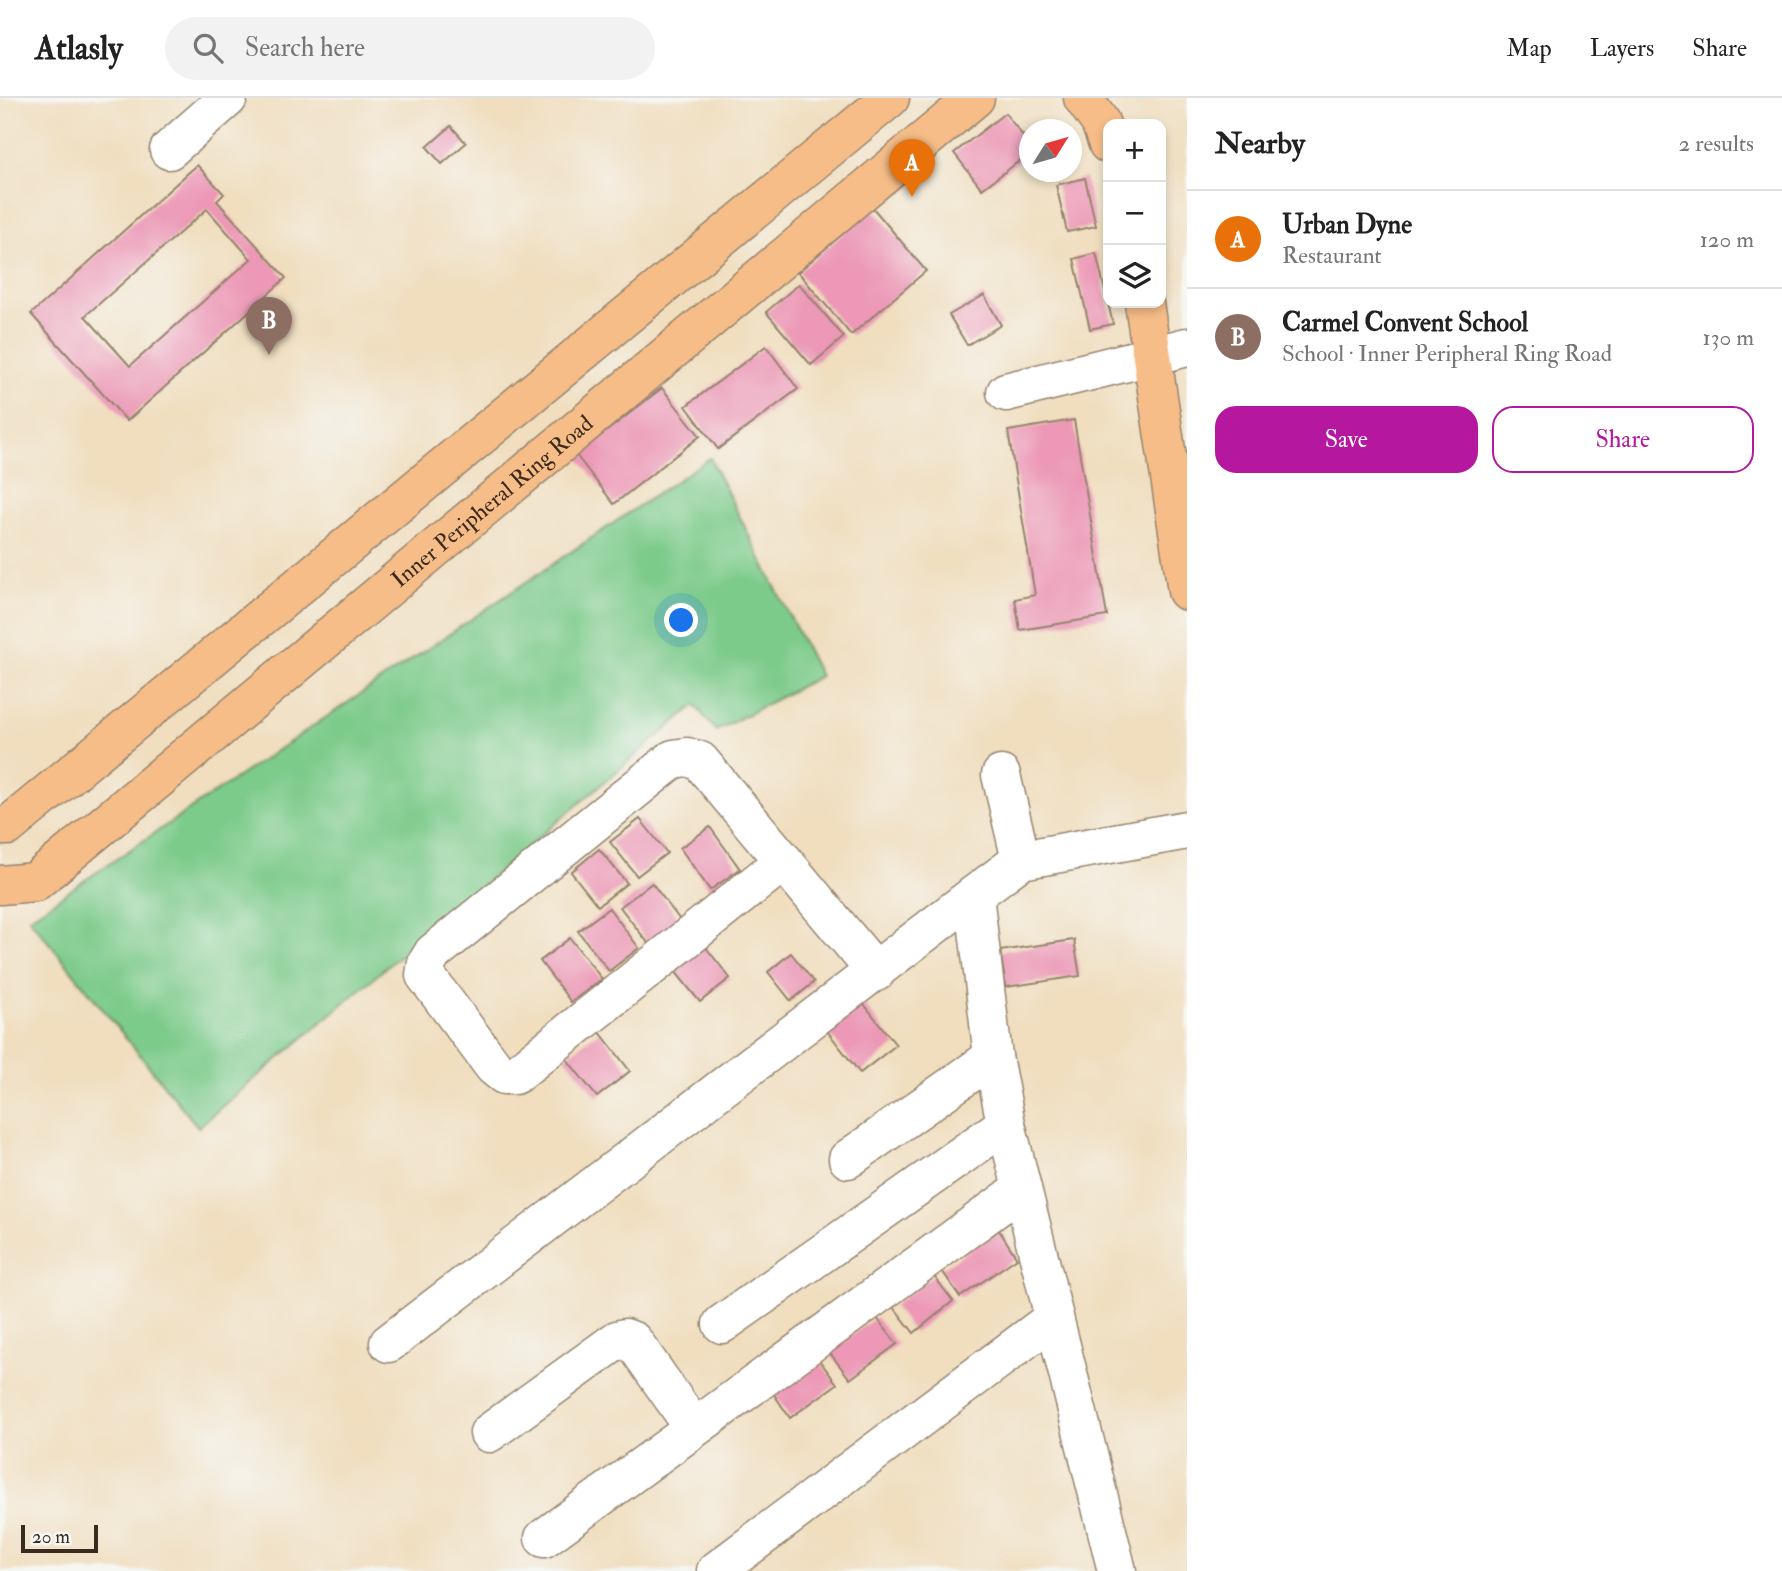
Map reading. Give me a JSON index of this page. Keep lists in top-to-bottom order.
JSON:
{
  "streets": {
    "main road": ["Inner Peripheral Ring Road"]
  },
  "scale_bar": "20 m",
  "north": "top right",
  "page": {
    "header": "Atlasly",
    "search": "Search here",
    "nav": ["Map", "Layers", "Share"],
    "heading": ["Nearby", "2 results"],
    "map_buttons": ["+", "−"],
    "pins": ["A", "B"],
    "list": [
      {
        "mark": "A",
        "name": "Urban Dyne",
        "note": "Restaurant",
        "value": "120 m"
      },
      {
        "mark": "B",
        "name": "Carmel Convent School",
        "note": "School · Inner Peripheral Ring Road",
        "value": "130 m"
      }
    ],
    "buttons": ["Save", "Share"],
    "scale": "20 m"
  }
}
